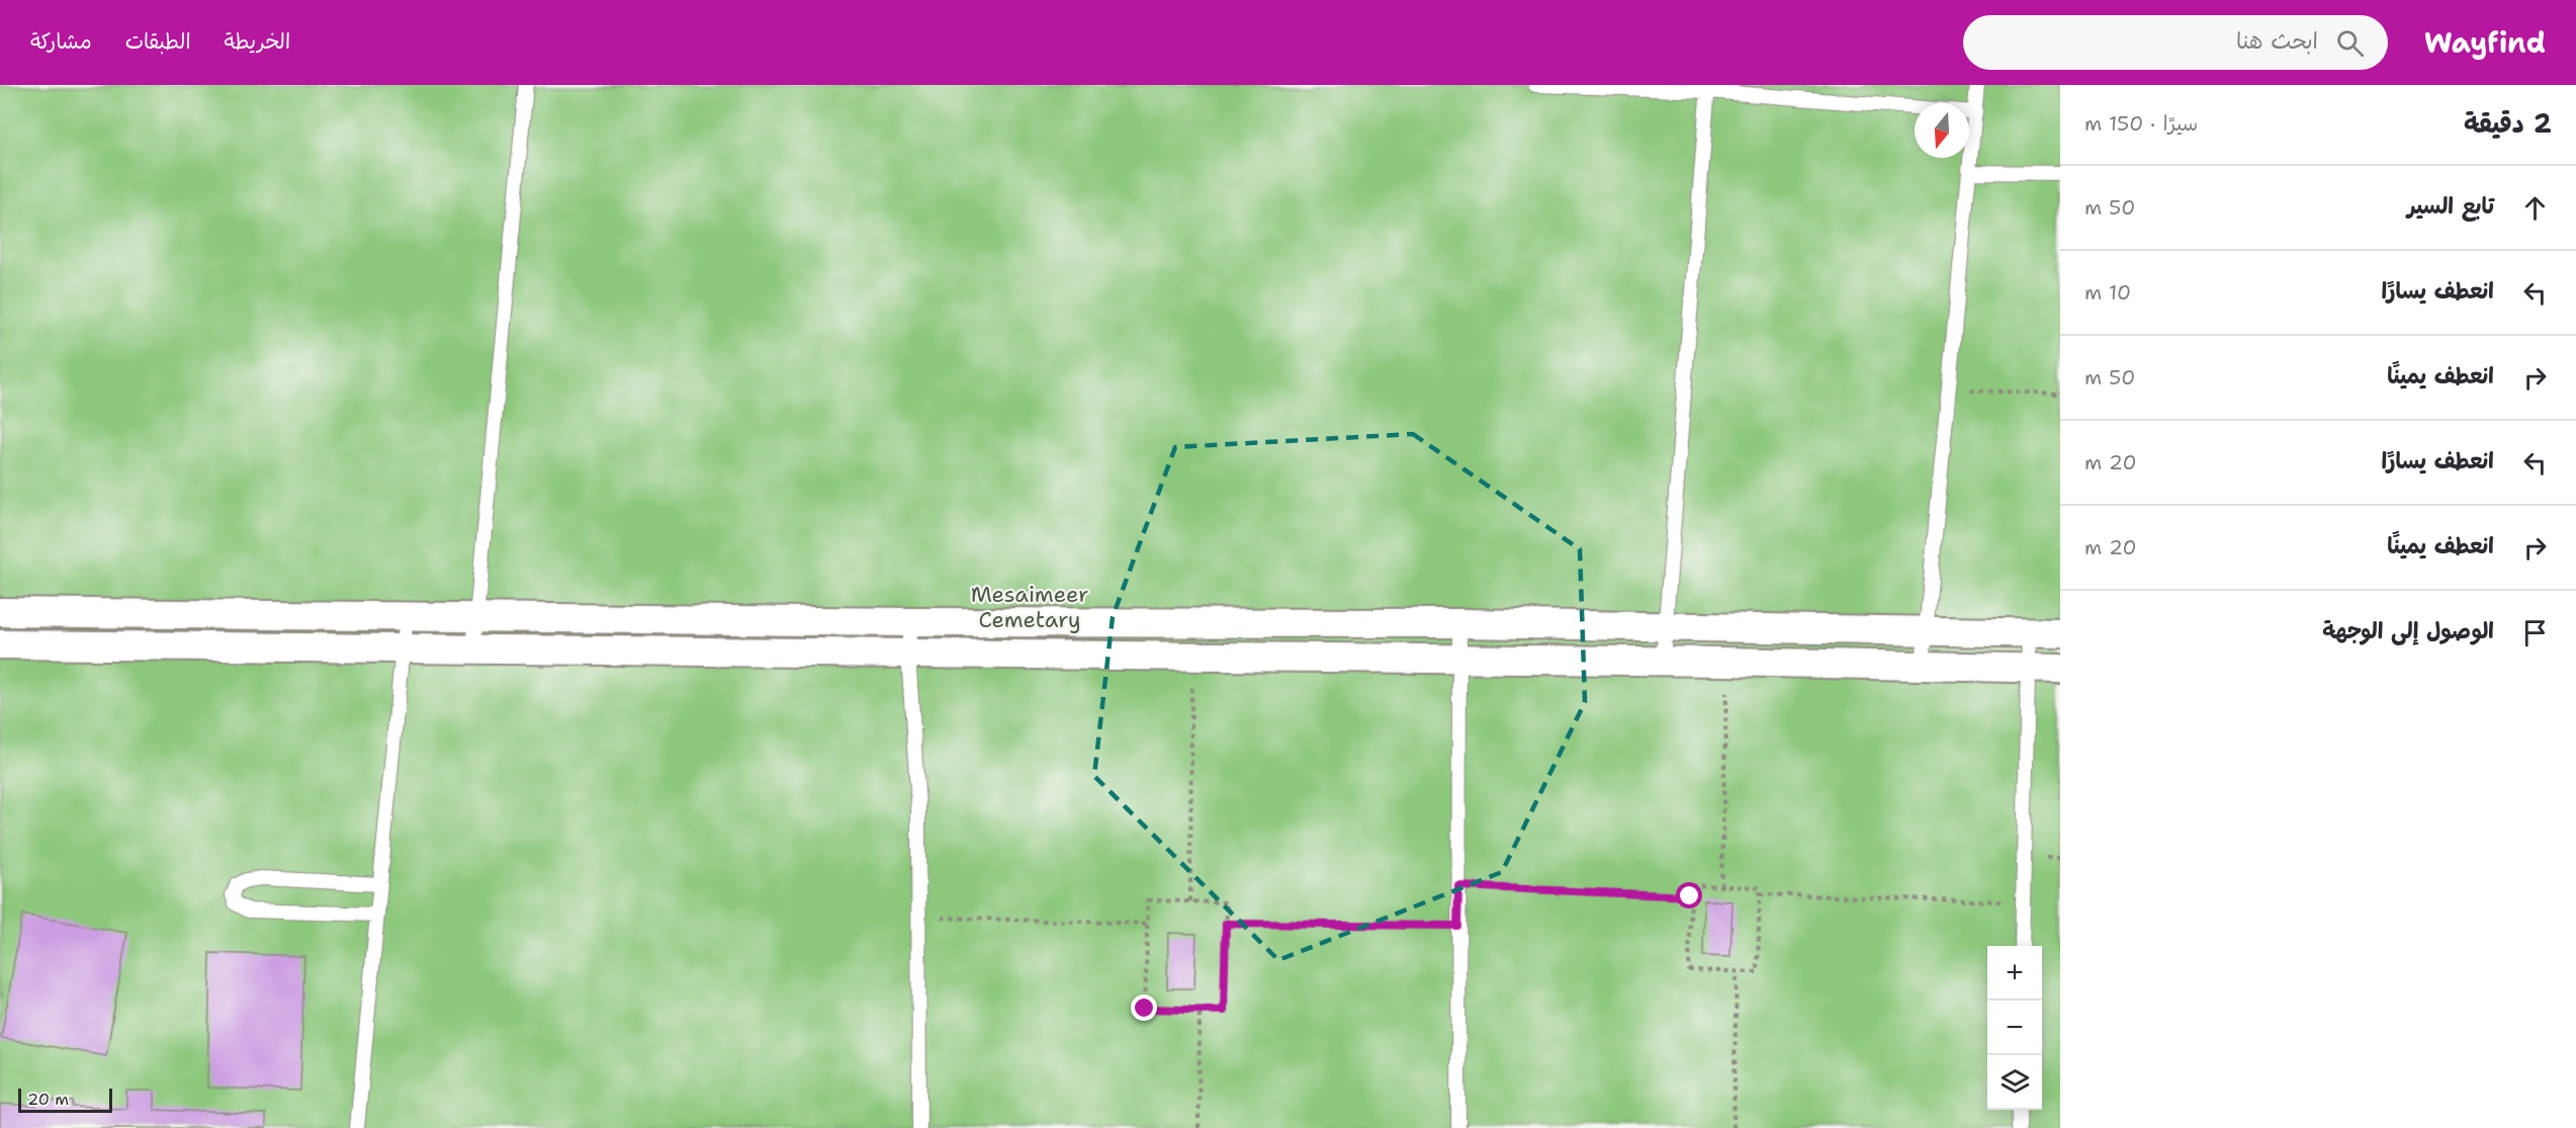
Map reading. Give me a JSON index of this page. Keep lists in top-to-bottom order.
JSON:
{
  "parks": ["Mesaimeer Cemetary"],
  "scale_bar": "20 m",
  "north": "bottom",
  "page": {
    "header": "Wayfind",
    "search": "ابحث هنا",
    "nav": ["الخريطة", "الطبقات", "مشاركة"],
    "heading": ["2 دقيقة", "سيرًا · 150 m"],
    "list": [
      ["تابع السير", "50 m"],
      ["انعطف يسارًا", "10 m"],
      ["انعطف يمينًا", "50 m"],
      ["انعطف يسارًا", "20 m"],
      ["انعطف يمينًا", "20 m"],
      "الوصول إلى الوجهة"
    ],
    "map_buttons": ["+", "−"],
    "scale": "20 m"
  }
}
